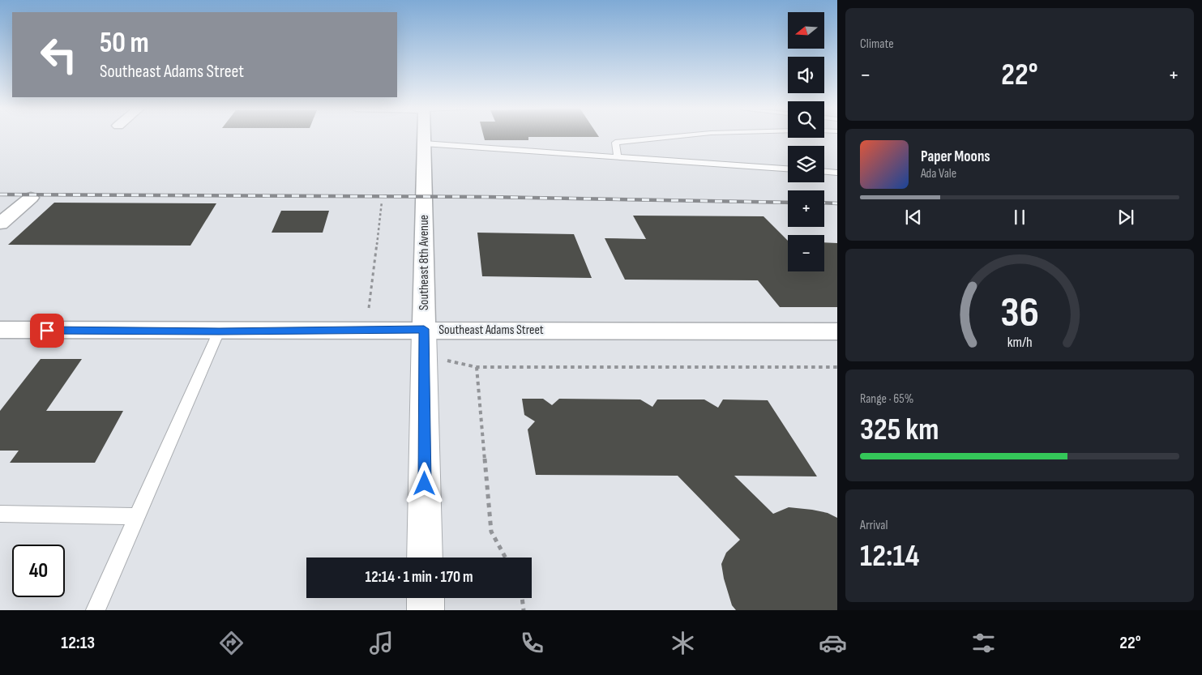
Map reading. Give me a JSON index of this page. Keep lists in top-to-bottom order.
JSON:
{
  "streets": {
    "street": ["Southeast 8th Avenue", "Southeast Adams Street"]
  },
  "crossings": [
    ["Southeast 8th Avenue", "Southeast Adams Street"]
  ],
  "north": "left",
  "page": {
    "tile": [
      "Climate",
      ["Range · 65%", "325 km"],
      ["Arrival", "12:14"]
    ],
    "map_buttons": ["+", "−"],
    "turn": ["50 m", "Southeast Adams Street"],
    "heat": ["−", "22°", "+"],
    "song": ["Paper Moons", "Ada Vale"],
    "limit": "40",
    "trip": "12:14 · 1 min · 170 m",
    "tabs": ["12:13", "22°"],
    "gauge": ["36", "km/h"]
  }
}
